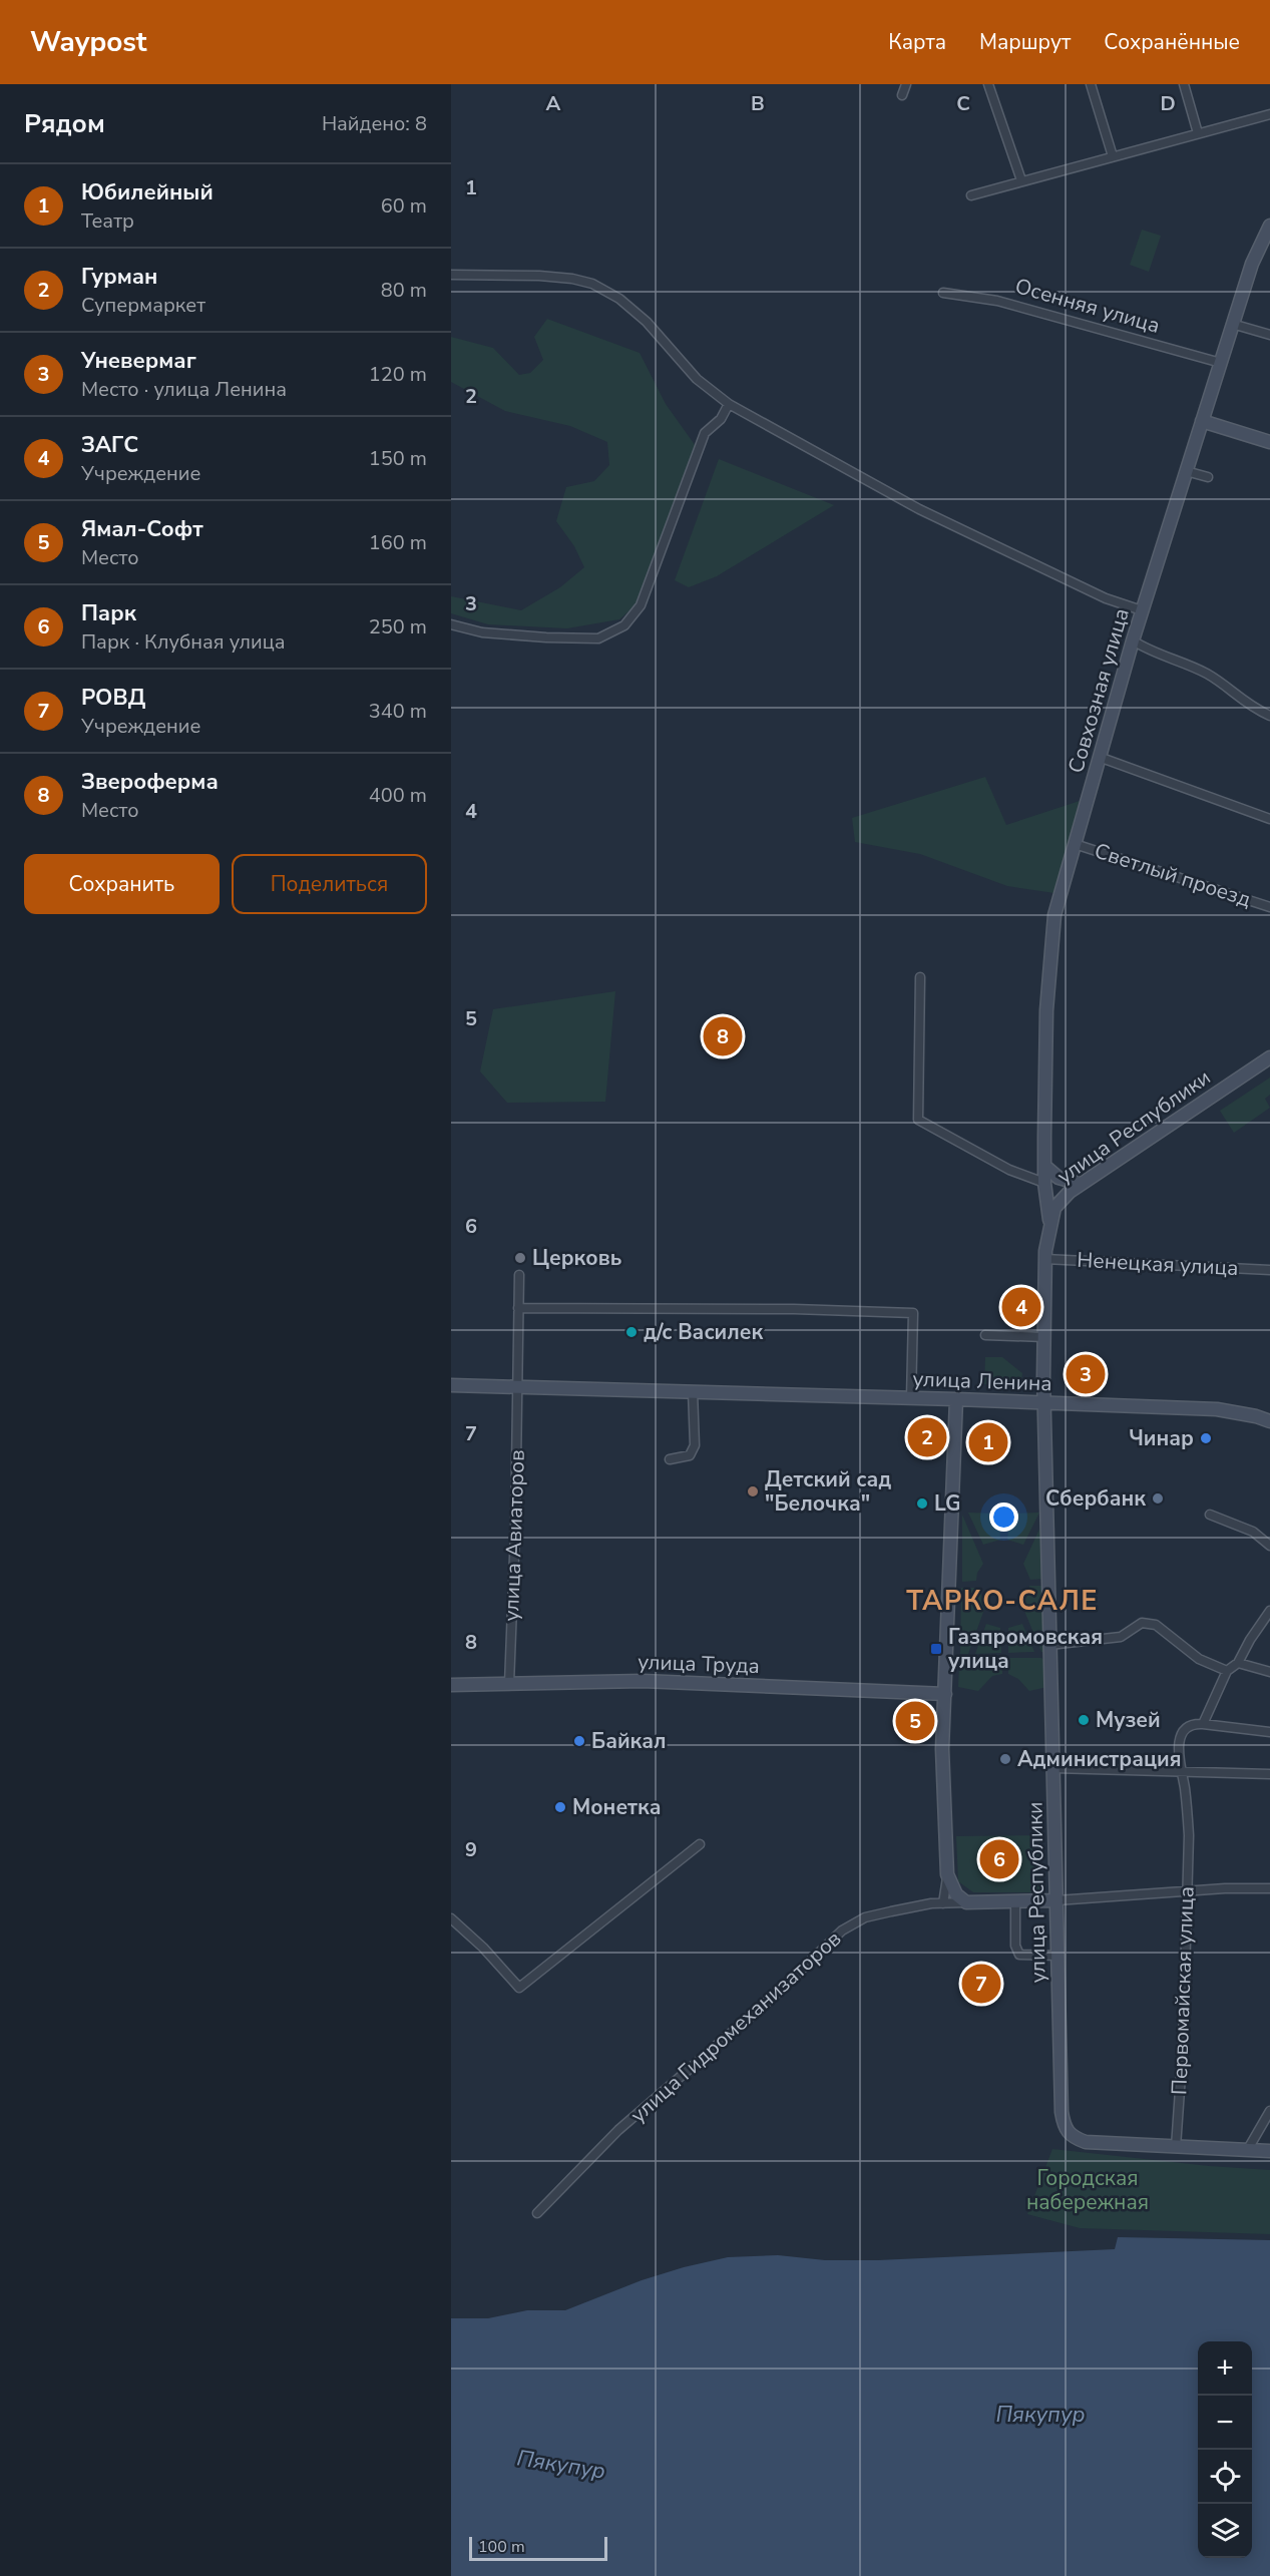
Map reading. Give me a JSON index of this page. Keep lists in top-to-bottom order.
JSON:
{
  "streets": {
    "street": [
      "Осенняя улица",
      "Совхозная улица",
      "Светлый проезд",
      "улица Республики",
      "Ненецкая улица",
      "улица Ленина",
      "улица Авиаторов",
      "улица Труда",
      "Первомайская улица",
      "улица Гидромеханизаторов"
    ]
  },
  "crossings": [
    ["Осенняя улица", "Совхозная улица"],
    ["Совхозная улица", "Светлый проезд"],
    ["Совхозная улица", "улица Республики"],
    ["улица Республики", "Ненецкая улица"],
    ["улица Республики", "улица Ленина"],
    ["улица Республики", "Первомайская улица"],
    ["улица Ленина", "улица Авиаторов"],
    ["улица Авиаторов", "улица Труда"]
  ],
  "districts": ["ТАРКО-САЛЕ"],
  "water": ["Пякупур"],
  "parks": ["Городская набережная"],
  "places": {
    "other": [
      "Церковь",
      "д/с Василек",
      "Чинар",
      "Детский сад \"Белочка\"",
      "Сбербанк",
      "LG",
      "Музей",
      "Байкал",
      "Администрация",
      "Монетка"
    ],
    "transit": ["Газпромовская улица"]
  },
  "scale_bar": "100 m",
  "page": {
    "header": "Waypost",
    "nav": ["Карта", "Маршрут", "Сохранённые"],
    "heading": ["Рядом", "Найдено: 8"],
    "list": [
      {
        "mark": "1",
        "name": "Юбилейный",
        "note": "Театр",
        "value": "60 m"
      },
      {
        "mark": "2",
        "name": "Гурман",
        "note": "Супермаркет",
        "value": "80 m"
      },
      {
        "mark": "3",
        "name": "Уневермаг",
        "note": "Место · улица Ленина",
        "value": "120 m"
      },
      {
        "mark": "4",
        "name": "ЗАГС",
        "note": "Учреждение",
        "value": "150 m"
      },
      {
        "mark": "5",
        "name": "Ямал-Софт",
        "note": "Место",
        "value": "160 m"
      },
      {
        "mark": "6",
        "name": "Парк",
        "note": "Парк · Клубная улица",
        "value": "250 m"
      },
      {
        "mark": "7",
        "name": "РОВД",
        "note": "Учреждение",
        "value": "340 m"
      },
      {
        "mark": "8",
        "name": "Звероферма",
        "note": "Место",
        "value": "400 m"
      }
    ],
    "buttons": ["Сохранить", "Поделиться"],
    "pins": [
      "8",
      "4",
      "3",
      "2",
      "1",
      "5",
      "6",
      "7"
    ],
    "map_buttons": ["+", "−"],
    "scale": "100 m"
  },
  "grid": {
    "columns": [
      "A",
      "B",
      "C",
      "D"
    ],
    "rows": [
      "1",
      "2",
      "3",
      "4",
      "5",
      "6",
      "7",
      "8",
      "9"
    ]
  }
}
